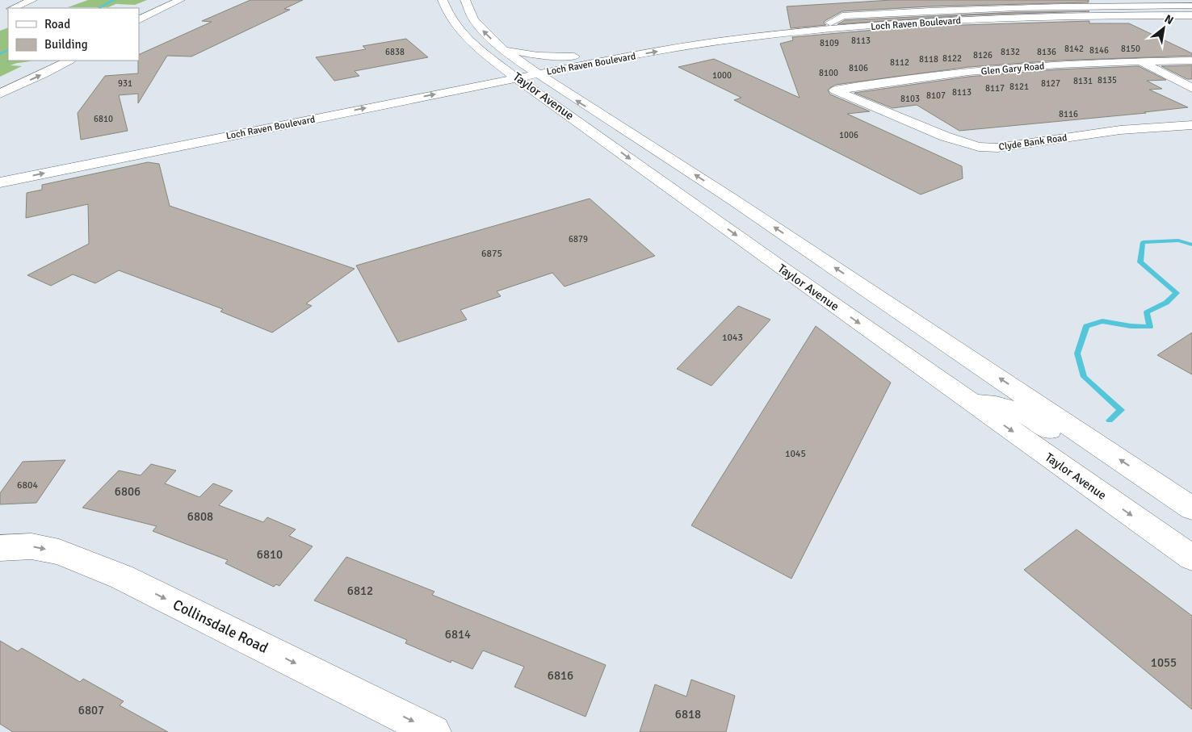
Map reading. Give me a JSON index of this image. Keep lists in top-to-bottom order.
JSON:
{
  "streets": {
    "main road": [
      "Loch Raven Boulevard",
      "Glen Gary Road",
      "Taylor Avenue",
      "Clyde Bank Road",
      "Collinsdale Road"
    ]
  },
  "crossings": [
    ["Loch Raven Boulevard", "Taylor Avenue"],
    ["Glen Gary Road", "Clyde Bank Road"]
  ],
  "one_way": ["Collinsdale Road"],
  "house_numbers": [
    "8113",
    "8109",
    "8142",
    "8150",
    "8146",
    "6838",
    "8132",
    "8136",
    "8126",
    "8122",
    "8118",
    "8112",
    "8106",
    "8100",
    "1000",
    "8135",
    "8131",
    "931",
    "8127",
    "8121",
    "8117",
    "8113",
    "8107",
    "8103",
    "8116",
    "6810",
    "1006",
    "6879",
    "6875",
    "1043",
    "1045",
    "6804",
    "6806",
    "6808",
    "6810",
    "6812",
    "6814",
    "1055",
    "6816",
    "6807",
    "6818"
  ],
  "legend": ["Road", "Building"],
  "north": "top right"
}
